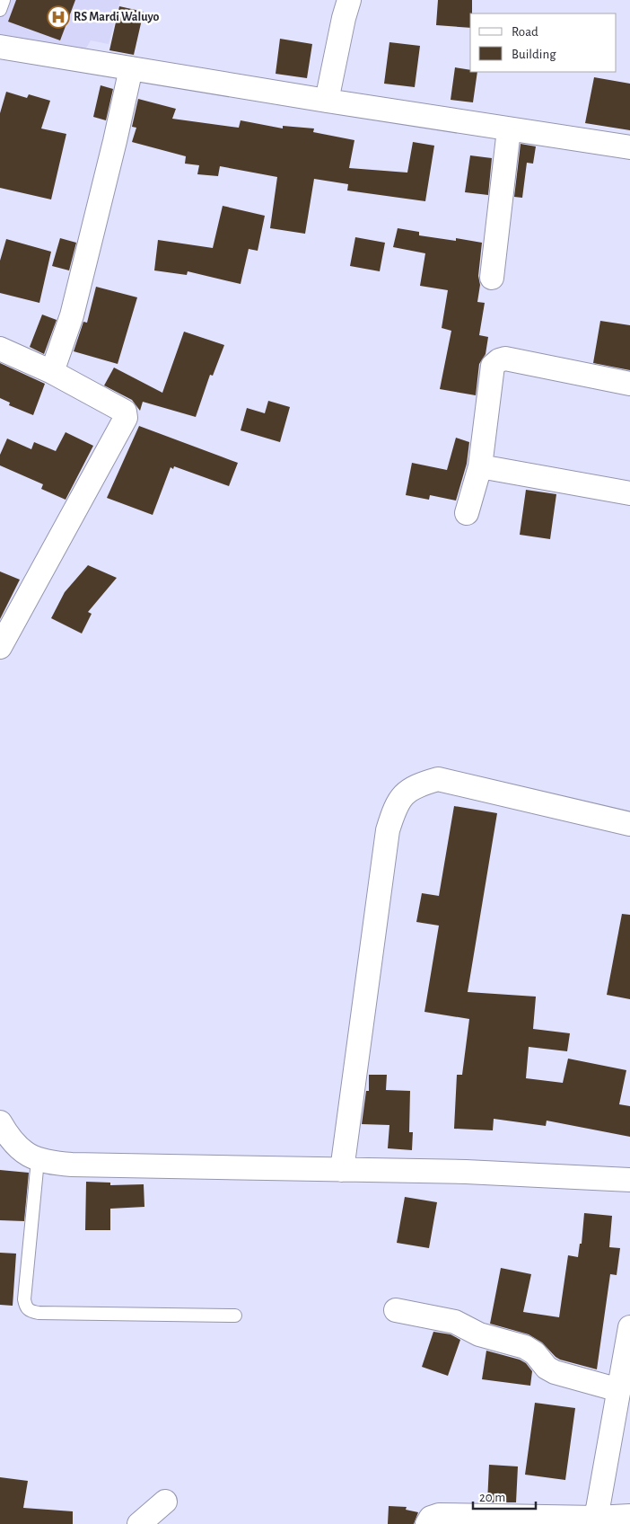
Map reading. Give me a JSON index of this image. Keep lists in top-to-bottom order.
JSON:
{
  "places": {
    "hospital": ["RS Mardi Waluyo"]
  },
  "legend": ["Road", "Building"],
  "scale_bar": "20 m"
}
